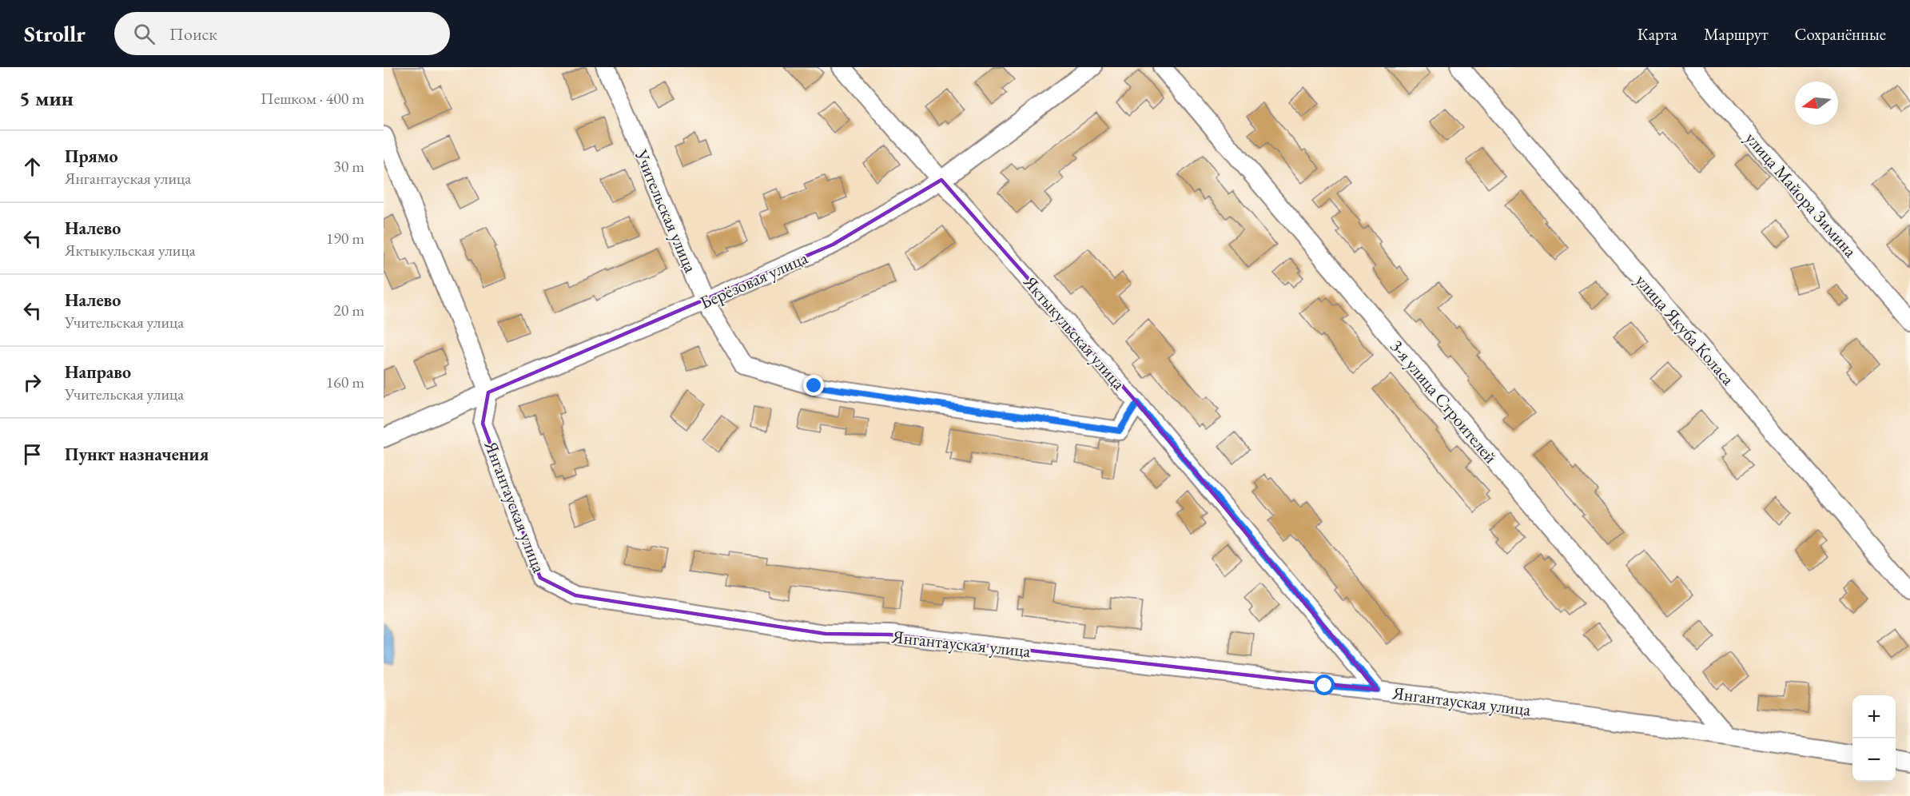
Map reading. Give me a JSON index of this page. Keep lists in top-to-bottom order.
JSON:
{
  "streets": {
    "street": [
      "улица Майора Зимина",
      "Учительская улица",
      "Берёзовая улица",
      "улица Якуба Коласа",
      "Яктыкульская улица",
      "3-я улица Строителей",
      "Янгантауская улица"
    ]
  },
  "crossings": [
    ["Учительская улица", "Берёзовая улица"],
    ["Учительская улица", "Яктыкульская улица"],
    ["Берёзовая улица", "Яктыкульская улица"],
    ["Берёзовая улица", "Янгантауская улица"],
    ["Яктыкульская улица", "Янгантауская улица"],
    ["3-я улица Строителей", "Янгантауская улица"]
  ],
  "north": "left",
  "page": {
    "header": "Strollr",
    "search": "Поиск",
    "nav": ["Карта", "Маршрут", "Сохранённые"],
    "heading": ["5 мин", "Пешком · 400 m"],
    "list": [
      ["Прямо", "Янгантауская улица", "30 m"],
      ["Налево", "Яктыкульская улица", "190 m"],
      ["Налево", "Учительская улица", "20 m"],
      ["Направо", "Учительская улица", "160 m"],
      "Пункт назначения"
    ],
    "map_buttons": ["+", "−"]
  }
}
